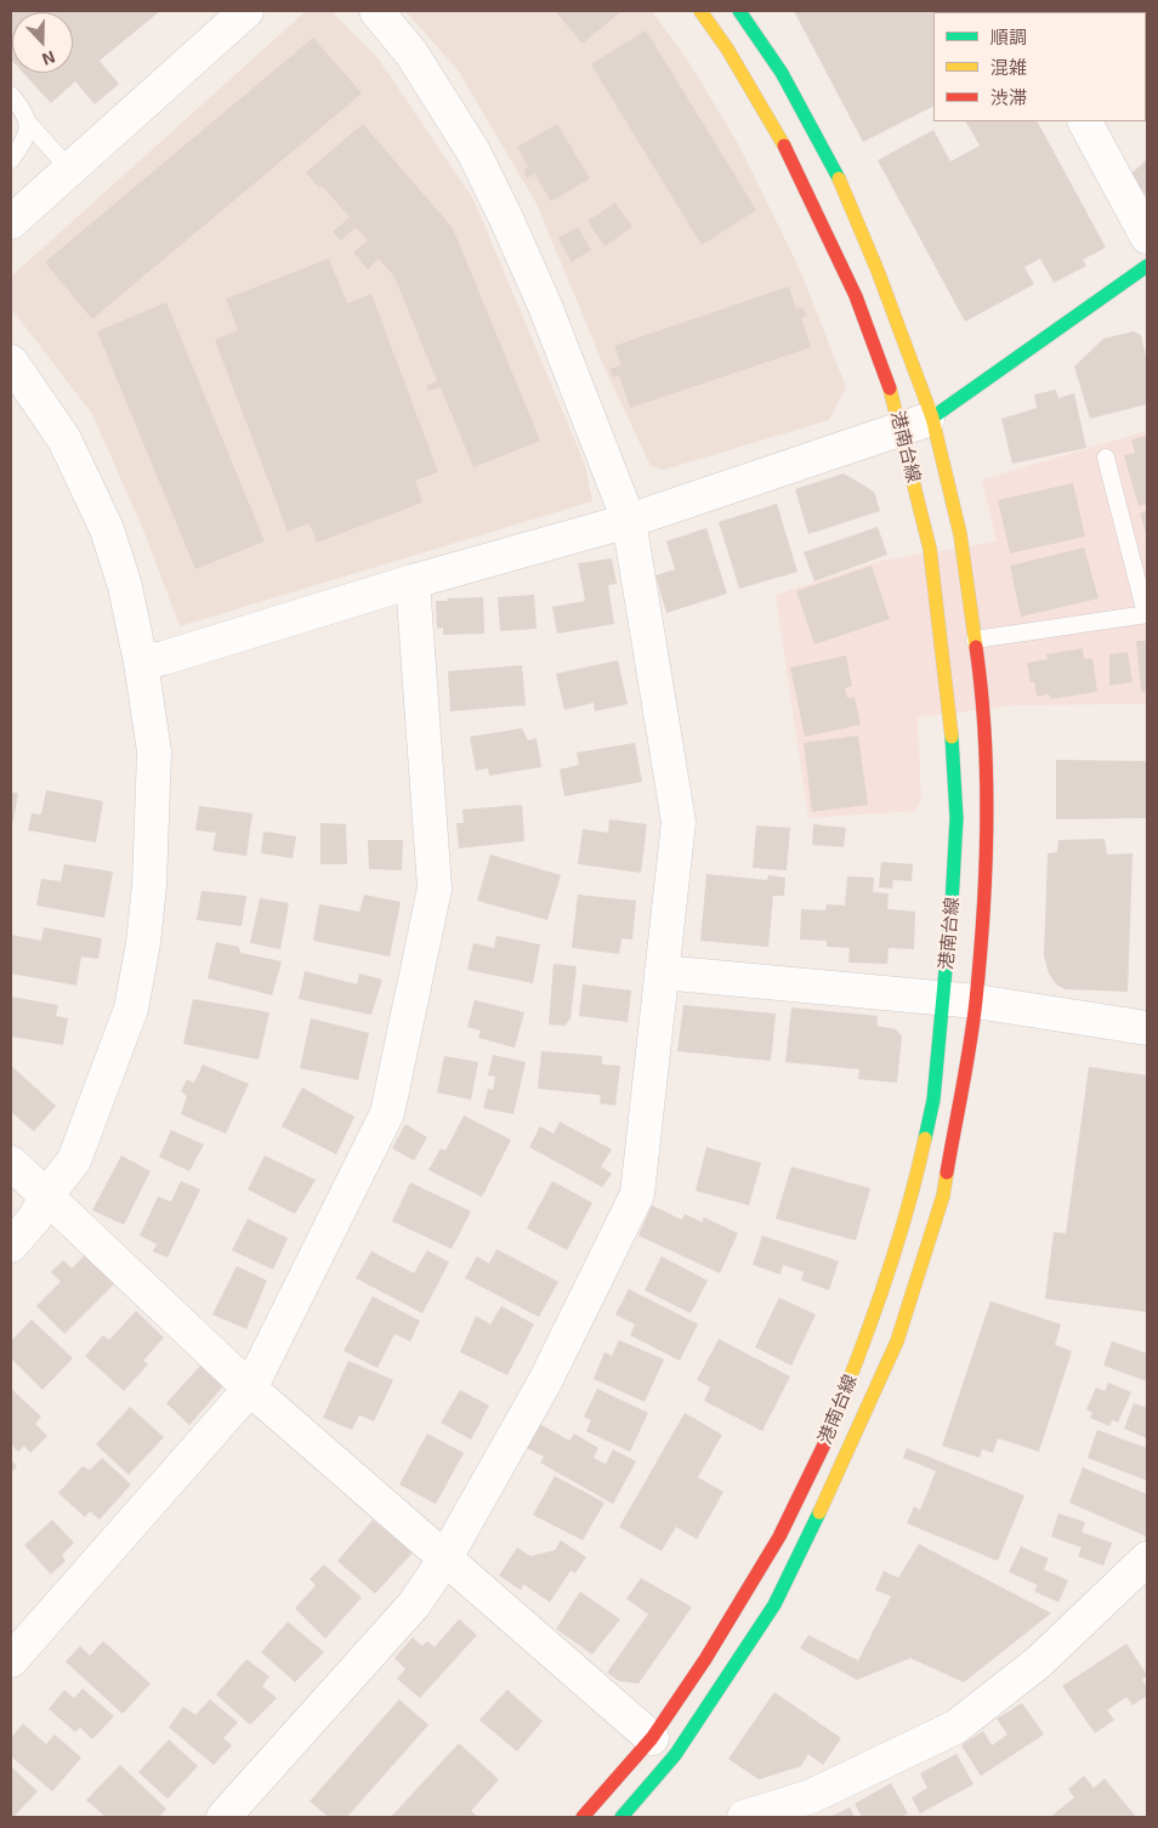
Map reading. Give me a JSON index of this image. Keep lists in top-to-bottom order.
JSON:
{
  "streets": {
    "street": ["港南台線"]
  },
  "legend": ["順調", "混雑", "渋滞"],
  "north": "bottom"
}
